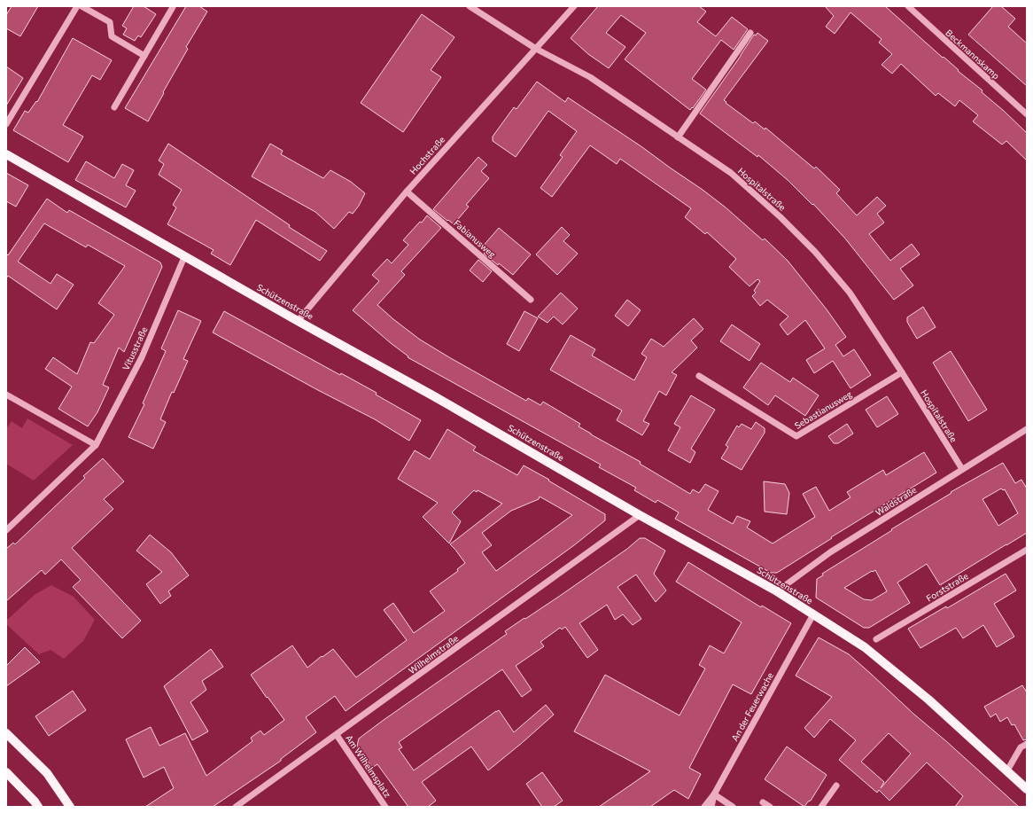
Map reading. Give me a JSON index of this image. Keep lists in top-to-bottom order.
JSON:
{
  "streets": {
    "main road": ["Schützenstraße"],
    "street": [
      "Beckmannskamp",
      "Hochstraße",
      "Hospitalstraße",
      "Fabianusweg",
      "Vitusstraße",
      "Sebastianusweg",
      "Waldstraße",
      "Forststraße",
      "Wilhelmstraße",
      "An der Feuerwache",
      "Am Wilhelmsplatz"
    ]
  },
  "crossings": [
    ["Hochstraße", "Hospitalstraße"],
    ["Hochstraße", "Fabianusweg"],
    ["Hochstraße", "Schützenstraße"],
    ["Hospitalstraße", "Sebastianusweg"],
    ["Hospitalstraße", "Waldstraße"],
    ["Schützenstraße", "Vitusstraße"],
    ["Schützenstraße", "Waldstraße"],
    ["Schützenstraße", "Wilhelmstraße"],
    ["Schützenstraße", "An der Feuerwache"],
    ["Wilhelmstraße", "Am Wilhelmsplatz"]
  ]
}
